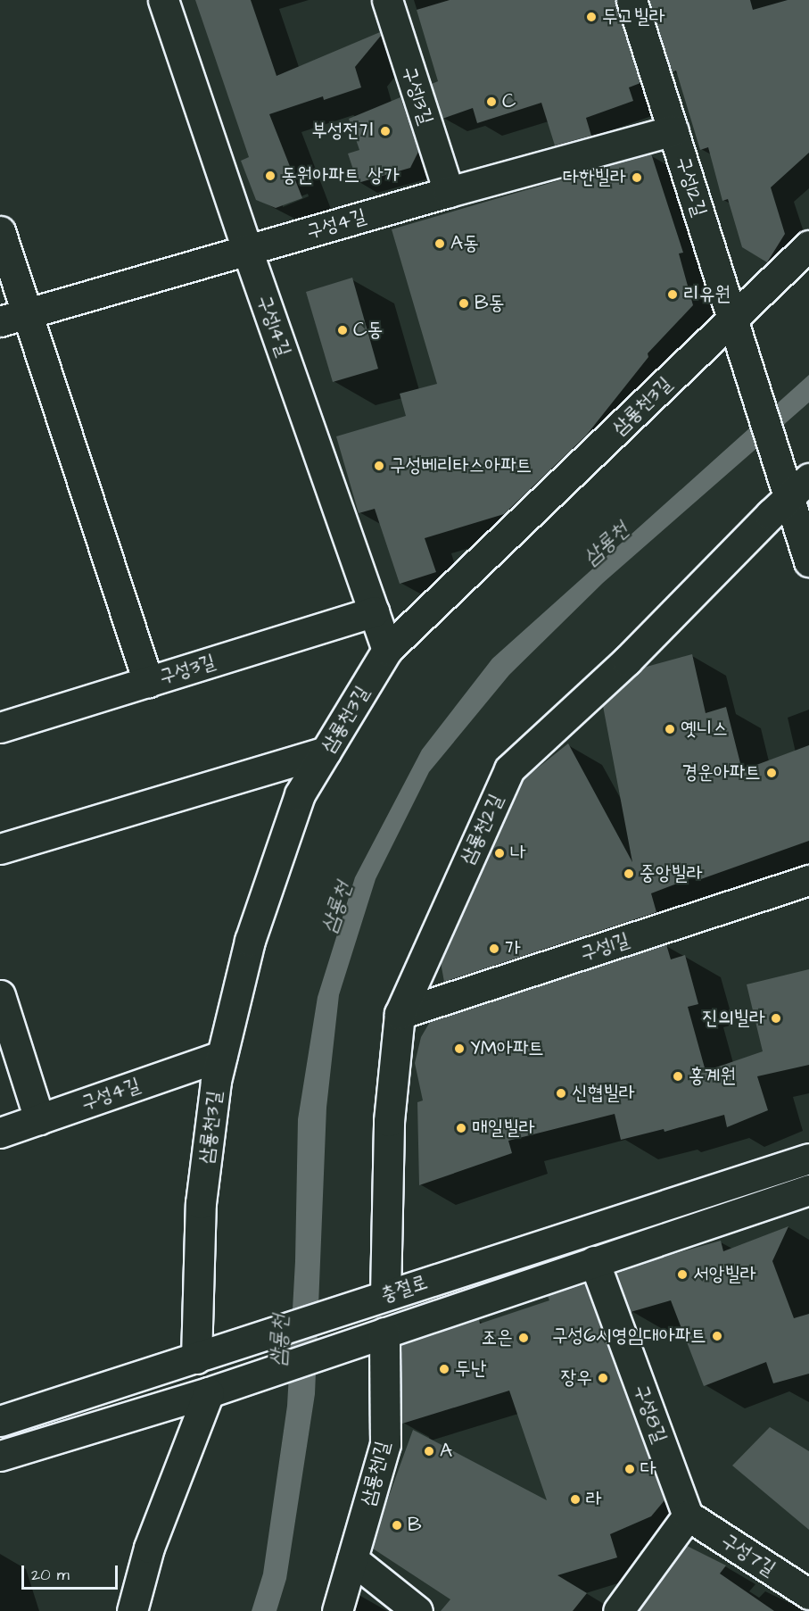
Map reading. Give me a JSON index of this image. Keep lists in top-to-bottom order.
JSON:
{
  "streets": {
    "street": [
      "구성13길",
      "구성12길",
      "구성4길",
      "구성14길",
      "삼룡천3길",
      "구성3길",
      "삼룡천2길",
      "구성1길",
      "충절로",
      "구성8길",
      "삼룡천1길",
      "구성7길"
    ]
  },
  "crossings": [
    ["구성13길", "구성4길"],
    ["구성12길", "구성4길"],
    ["구성12길", "삼룡천3길"],
    ["구성12길", "삼룡천2길"],
    ["구성4길", "구성14길"],
    ["구성4길", "삼룡천3길"],
    ["구성14길", "삼룡천3길"],
    ["구성14길", "구성3길"],
    ["삼룡천3길", "충절로"],
    ["삼룡천2길", "구성1길"],
    ["삼룡천2길", "충절로"],
    ["충절로", "구성8길"],
    ["충절로", "삼룡천1길"],
    ["구성8길", "구성7길"]
  ],
  "water": ["삼룡천"],
  "places": [
    "두고빌라",
    "C",
    "부성전기",
    "동원아파트 상가",
    "다한빌라",
    "A동",
    "리유원",
    "B동",
    "C동",
    "구성베리타스아파트",
    "옛니스",
    "경운아파트",
    "나",
    "중앙빌라",
    "가",
    "진의빌라",
    "YM아파트",
    "홍계원",
    "신협빌라",
    "매일빌라",
    "서앙빌라",
    "구성6시영임대아파트",
    "조은",
    "두난",
    "장우",
    "A",
    "다",
    "라",
    "B"
  ],
  "scale_bar": "20 m"
}
